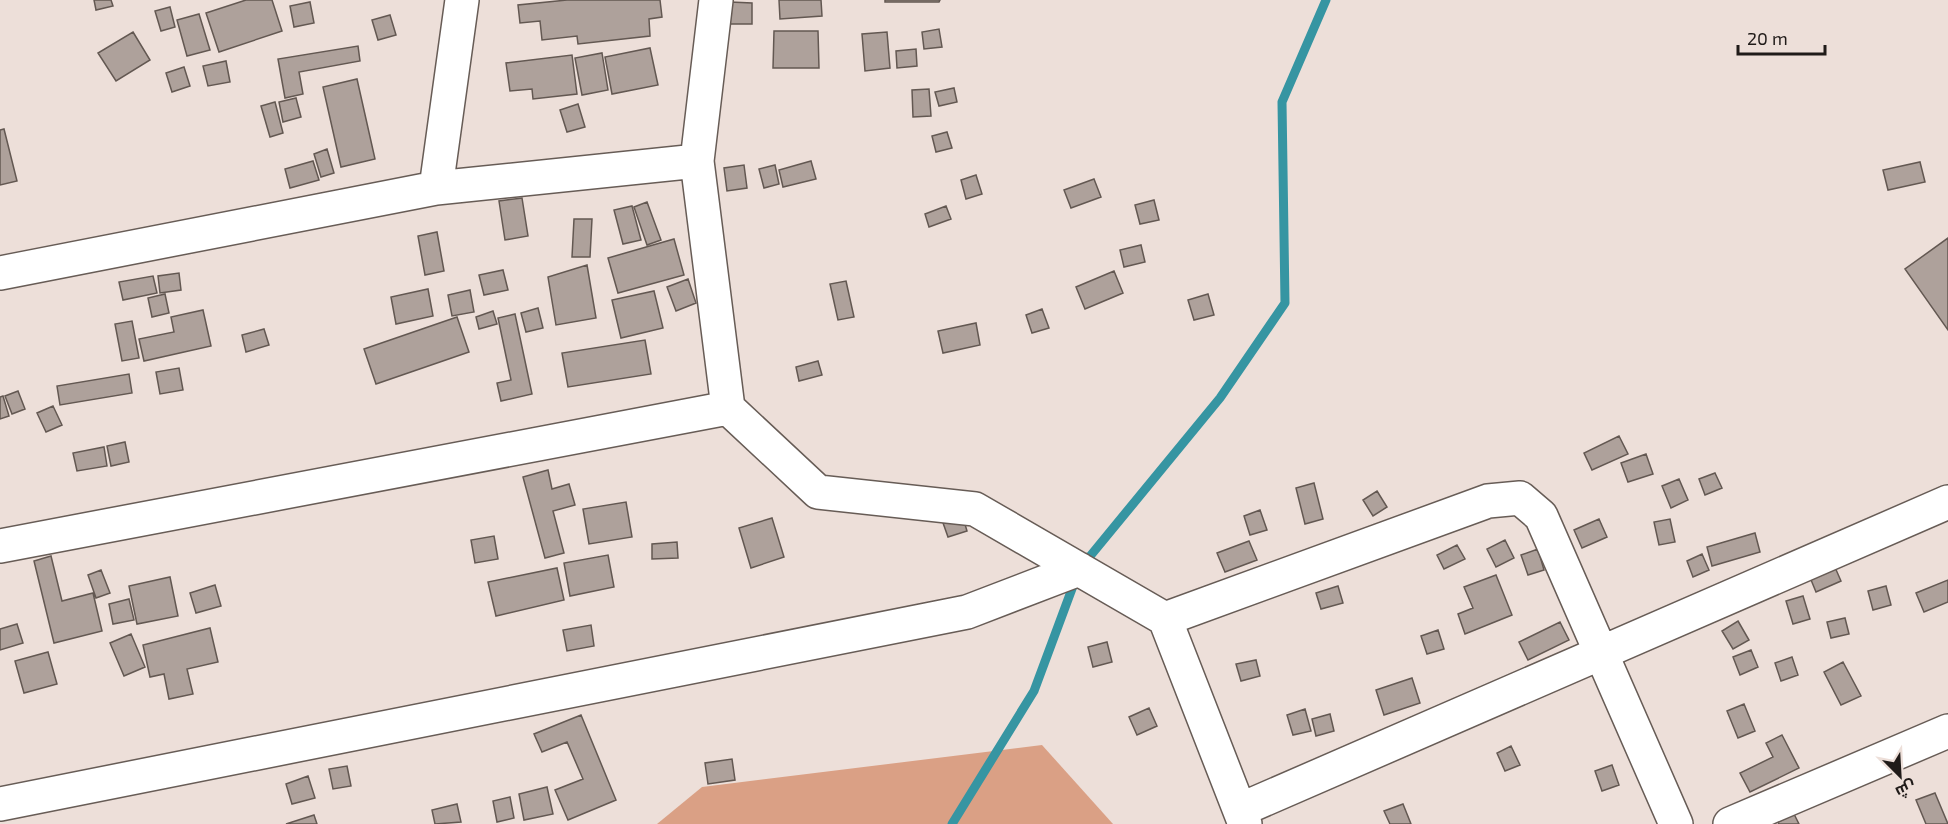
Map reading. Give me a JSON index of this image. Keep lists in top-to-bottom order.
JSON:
{
  "scale_bar": "20 m",
  "north": "bottom right"
}
